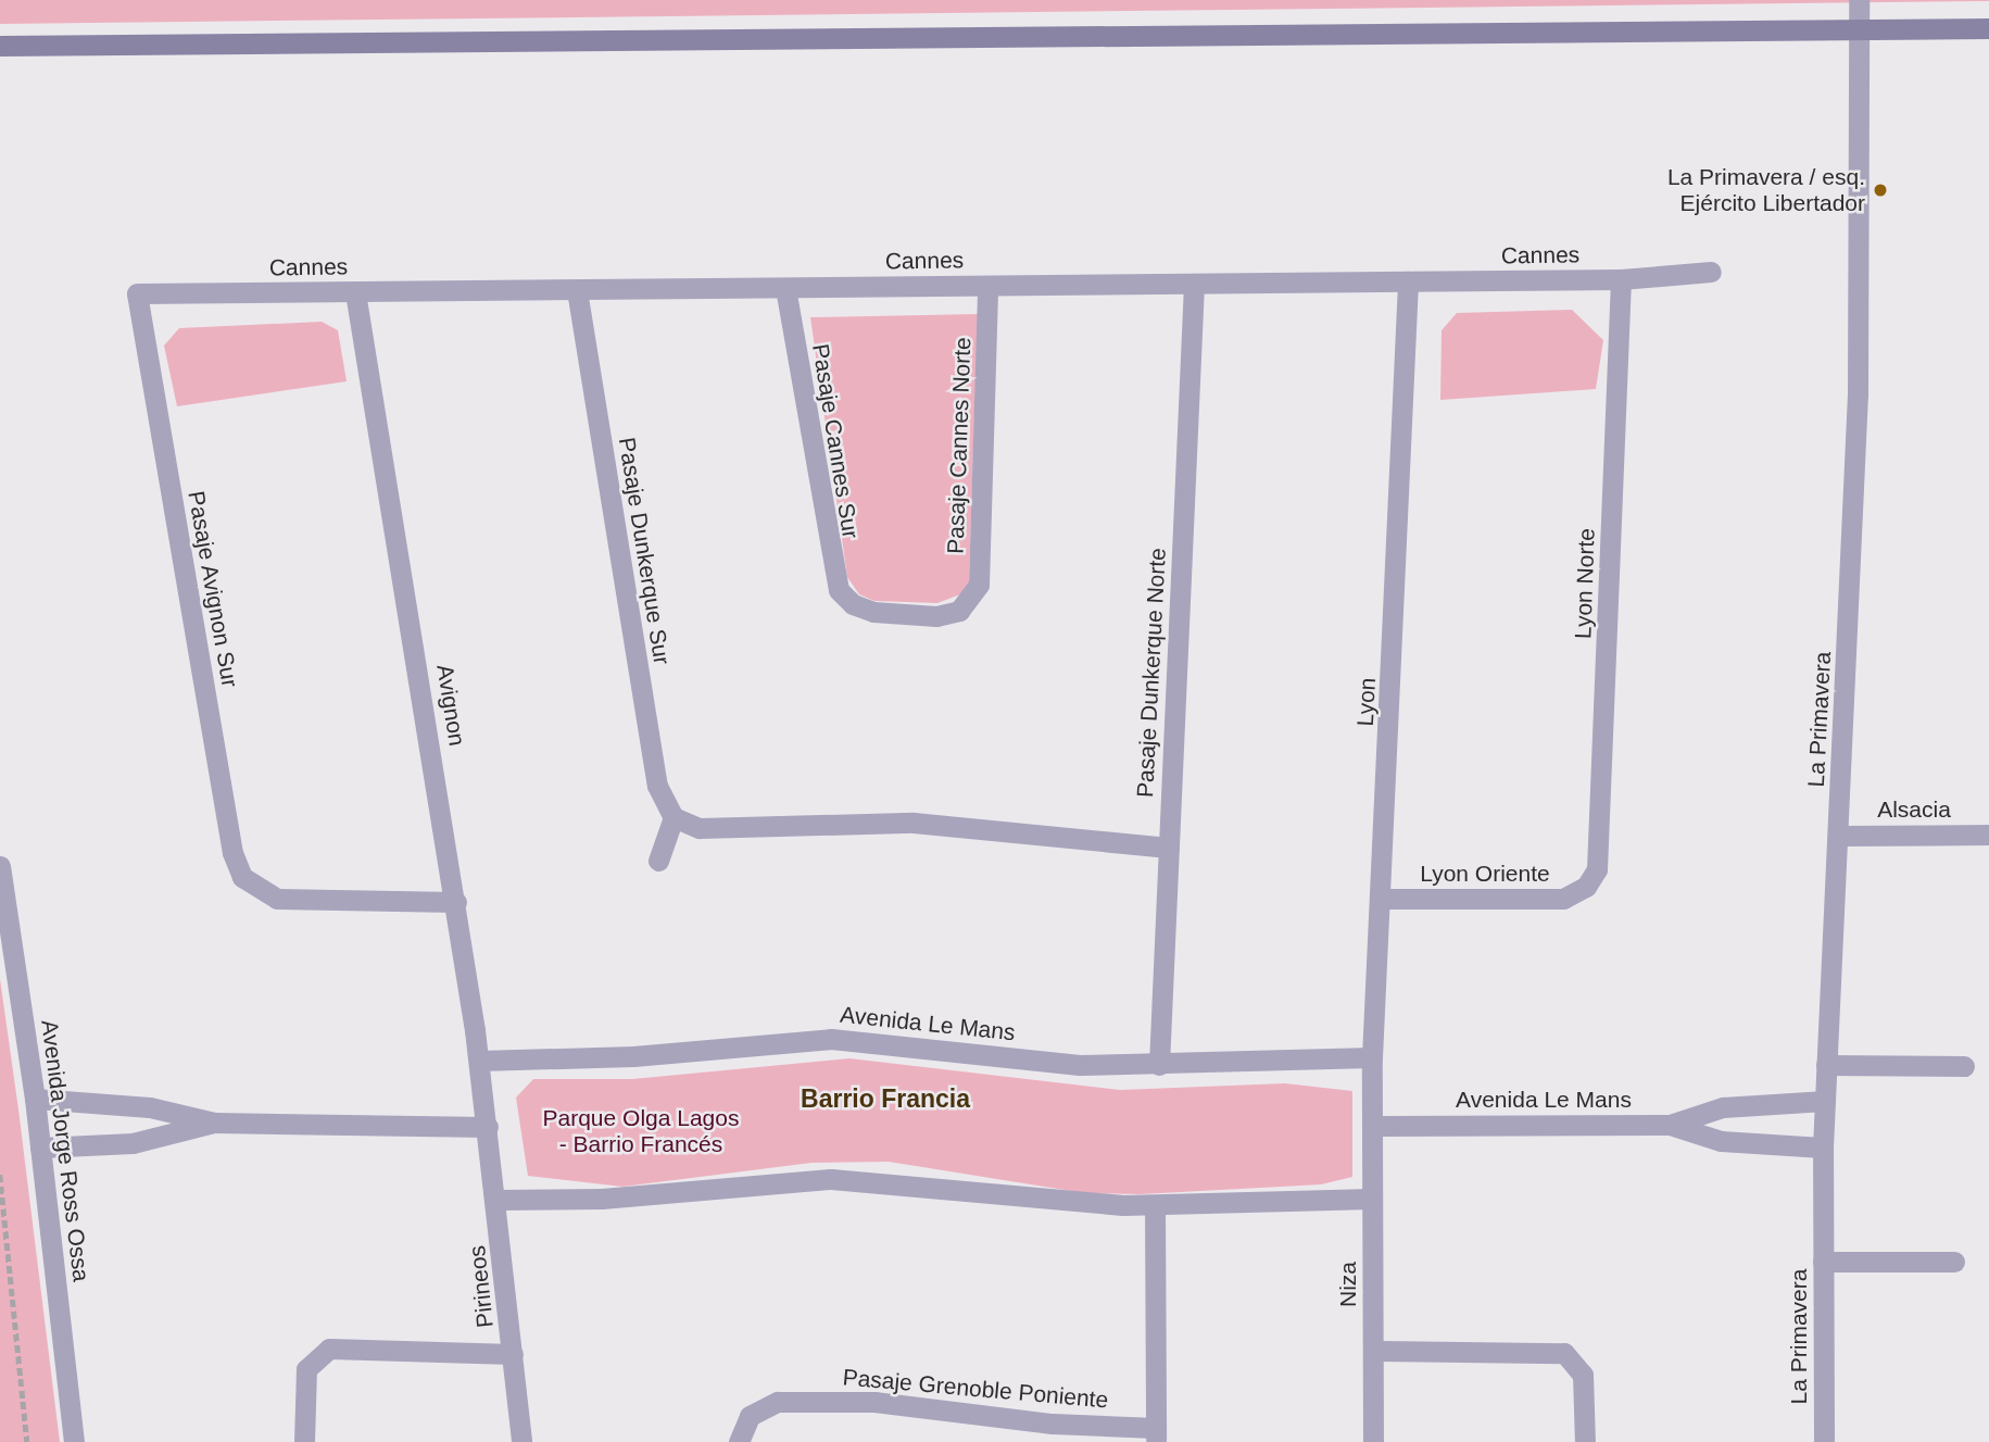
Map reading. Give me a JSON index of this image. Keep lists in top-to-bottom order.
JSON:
{
  "streets": {
    "street": [
      "Cannes",
      "Pasaje Cannes Sur",
      "Pasaje Cannes Norte",
      "Pasaje Dunkerque Sur",
      "Lyon Norte",
      "Pasaje Avignon Sur",
      "Pasaje Dunkerque Norte",
      "Lyon",
      "Avignon",
      "La Primavera",
      "Alsacia",
      "Lyon Oriente",
      "Avenida Le Mans",
      "Avenida Jorge Ross Ossa",
      "Niza",
      "Pirineos",
      "Pasaje Grenoble Poniente"
    ]
  },
  "crossings": [
    ["Cannes", "Pasaje Cannes Sur"],
    ["Cannes", "Pasaje Cannes Norte"],
    ["Cannes", "Pasaje Dunkerque Sur"],
    ["Cannes", "Lyon Norte"],
    ["Cannes", "Pasaje Avignon Sur"],
    ["Cannes", "Pasaje Dunkerque Norte"],
    ["Cannes", "Lyon"],
    ["Cannes", "Avignon"],
    ["Pasaje Cannes Sur", "Pasaje Cannes Norte"],
    ["Lyon Norte", "Lyon Oriente"],
    ["Pasaje Avignon Sur", "Avignon"],
    ["Pasaje Dunkerque Norte", "Avenida Le Mans"],
    ["Lyon", "Lyon Oriente"],
    ["Lyon", "Avenida Le Mans"],
    ["Lyon", "Niza"],
    ["Avignon", "Avenida Le Mans"],
    ["Avignon", "Pirineos"],
    ["La Primavera", "Alsacia"],
    ["La Primavera", "Avenida Le Mans"],
    ["Avenida Le Mans", "Niza"]
  ],
  "districts": ["Barrio Francia"],
  "parks": ["Parque Olga Lagos - Barrio Francés"],
  "places": ["La Primavera / esq. Ejército Libertador"]
}
